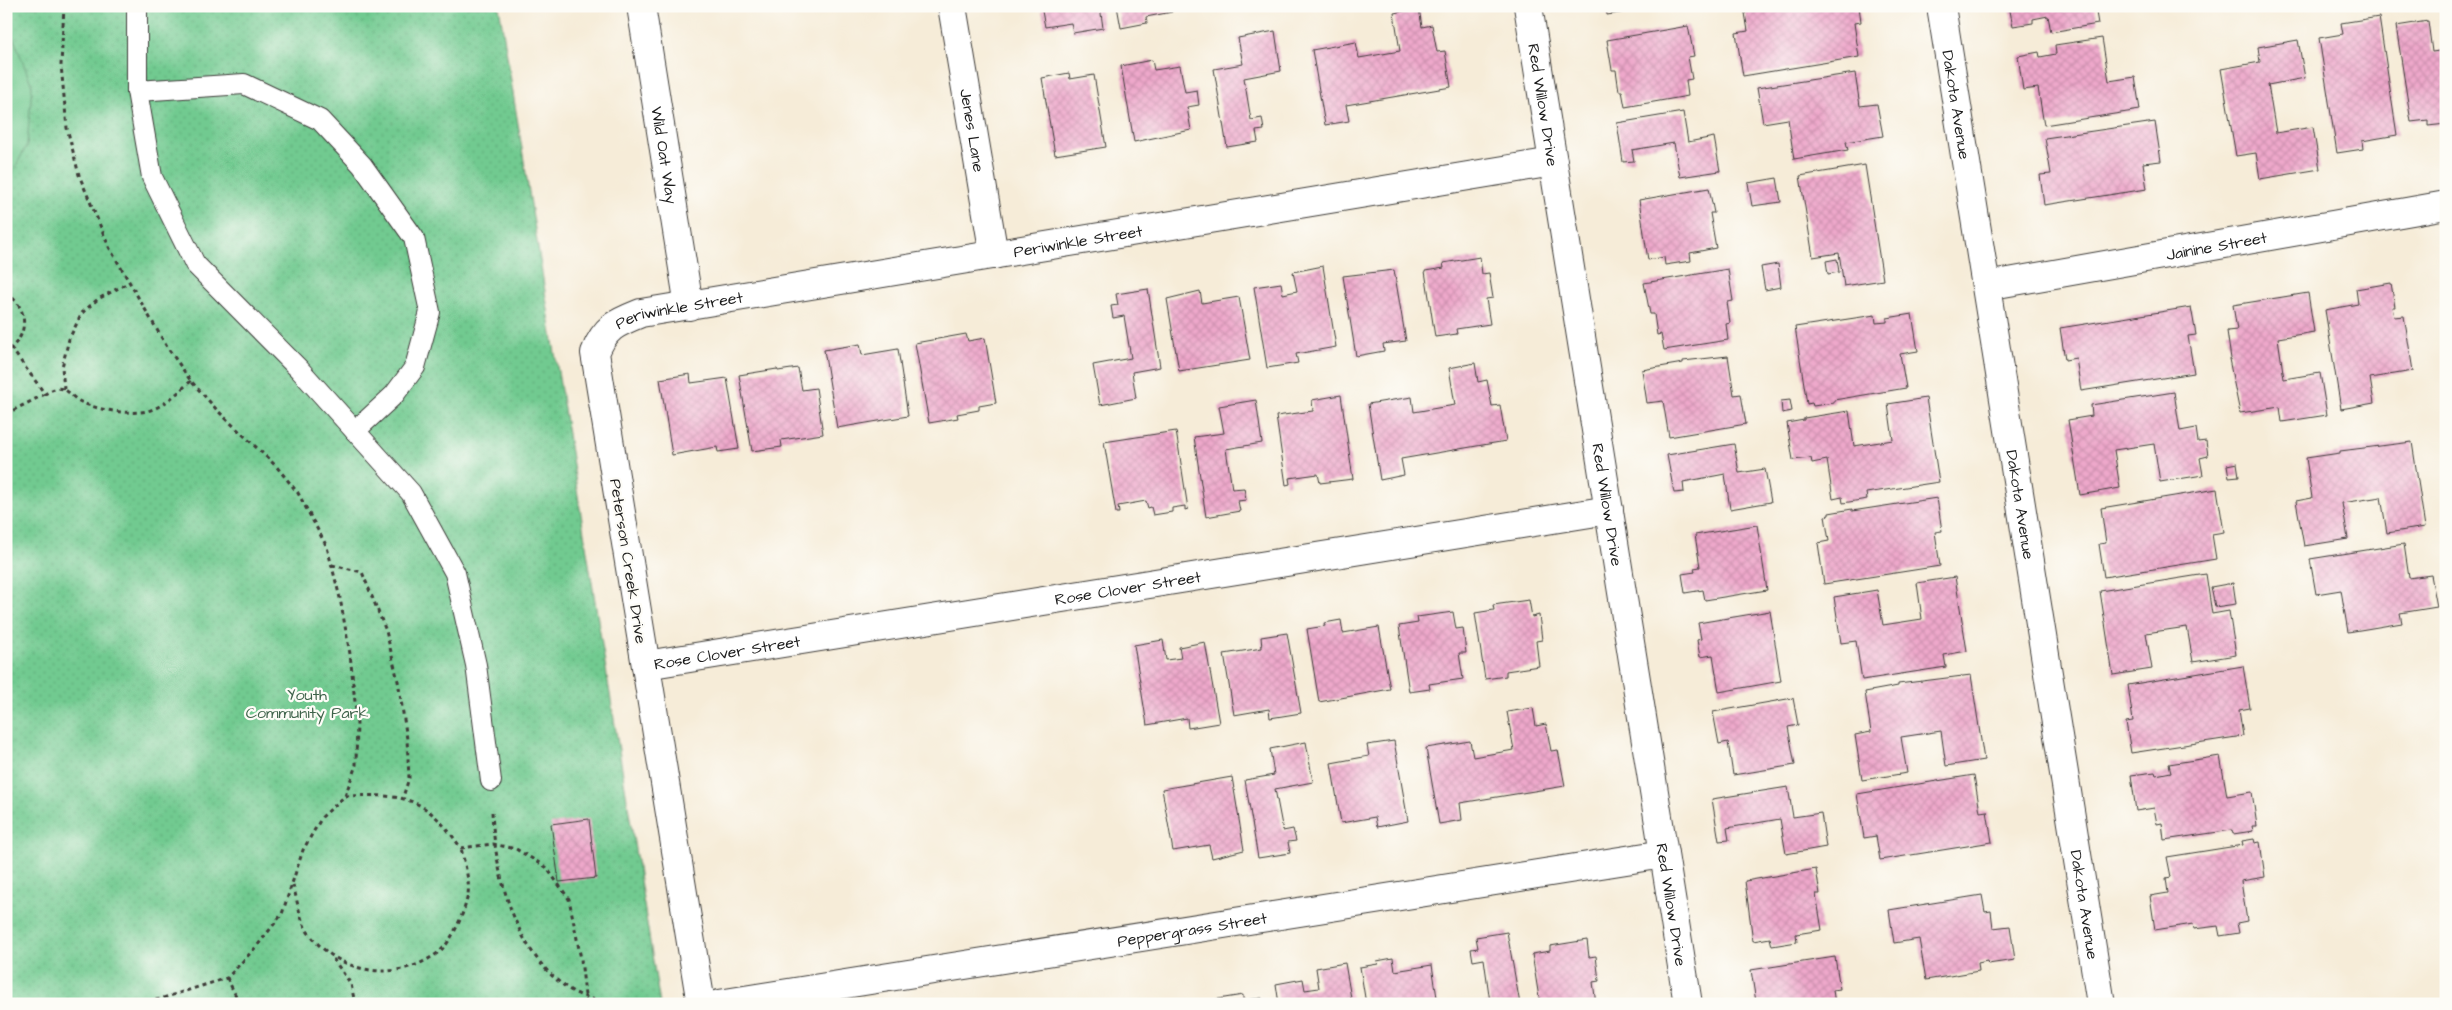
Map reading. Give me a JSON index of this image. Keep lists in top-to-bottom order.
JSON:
{
  "streets": {
    "street": [
      "Red Willow Drive",
      "Dakota Avenue",
      "Jenes Lane",
      "Wild Oat Way",
      "Periwinkle Street",
      "Jainine Street",
      "Peterson Creek Drive",
      "Rose Clover Street",
      "Peppergrass Street"
    ]
  },
  "crossings": [
    ["Red Willow Drive", "Periwinkle Street"],
    ["Red Willow Drive", "Rose Clover Street"],
    ["Red Willow Drive", "Peppergrass Street"],
    ["Dakota Avenue", "Jainine Street"],
    ["Jenes Lane", "Periwinkle Street"],
    ["Wild Oat Way", "Periwinkle Street"],
    ["Periwinkle Street", "Peterson Creek Drive"],
    ["Peterson Creek Drive", "Rose Clover Street"]
  ],
  "parks": ["Youth Community Park"]
}
